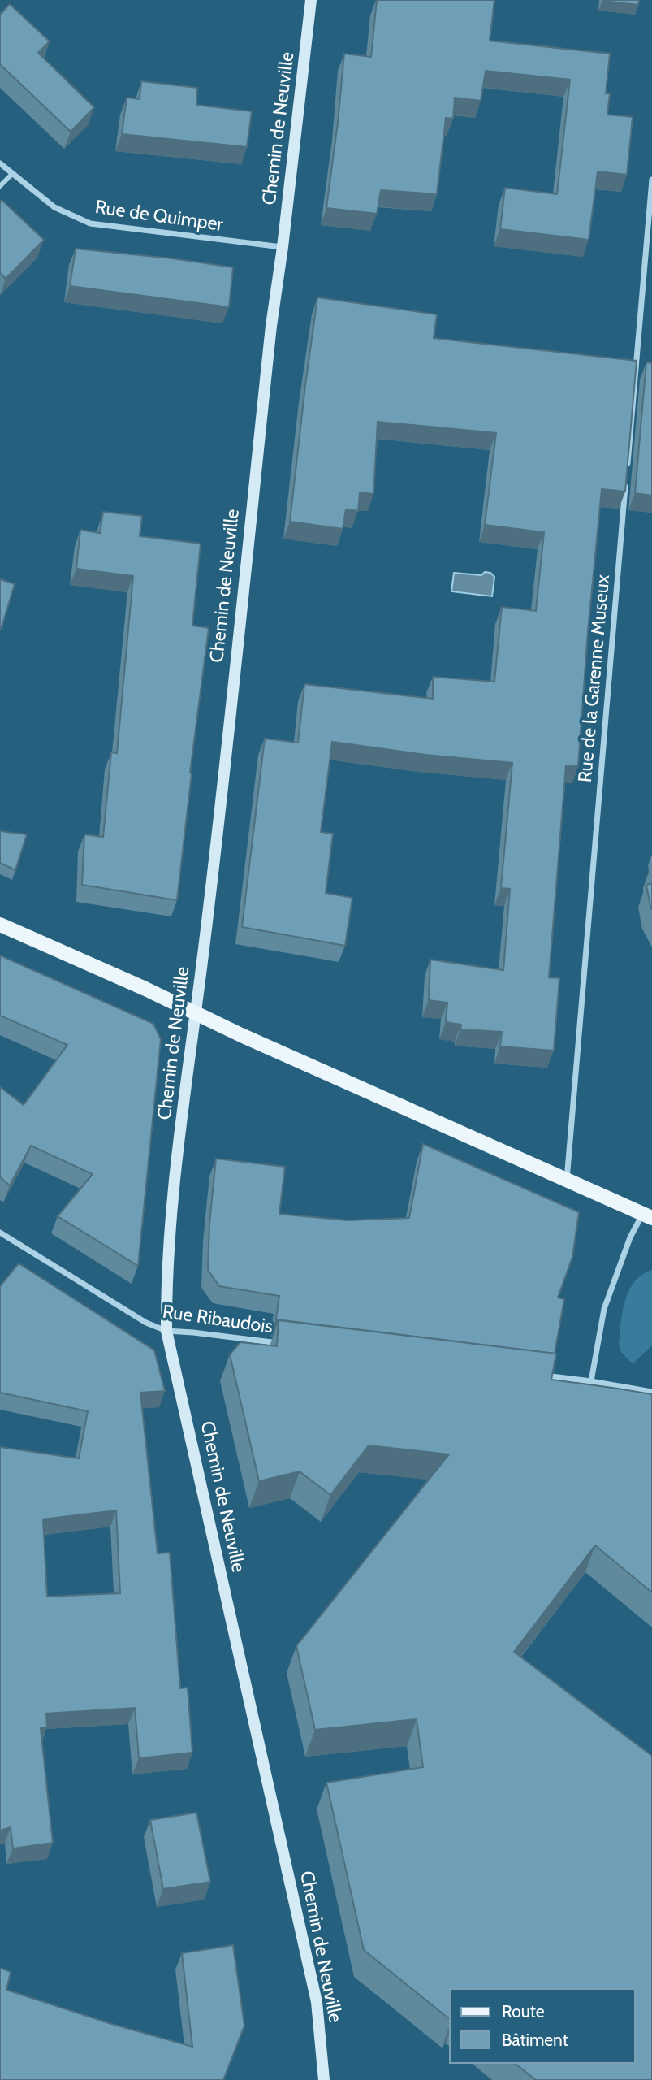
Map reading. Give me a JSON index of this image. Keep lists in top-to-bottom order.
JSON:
{
  "streets": {
    "main road": ["Chemin de Neuville"],
    "street": ["Rue de Quimper", "Rue de la Garenne Museux", "Rue Ribaudois"]
  },
  "crossings": [
    ["Chemin de Neuville", "Rue de Quimper"],
    ["Chemin de Neuville", "Rue Ribaudois"]
  ],
  "legend": ["Route", "Bâtiment"]
}
